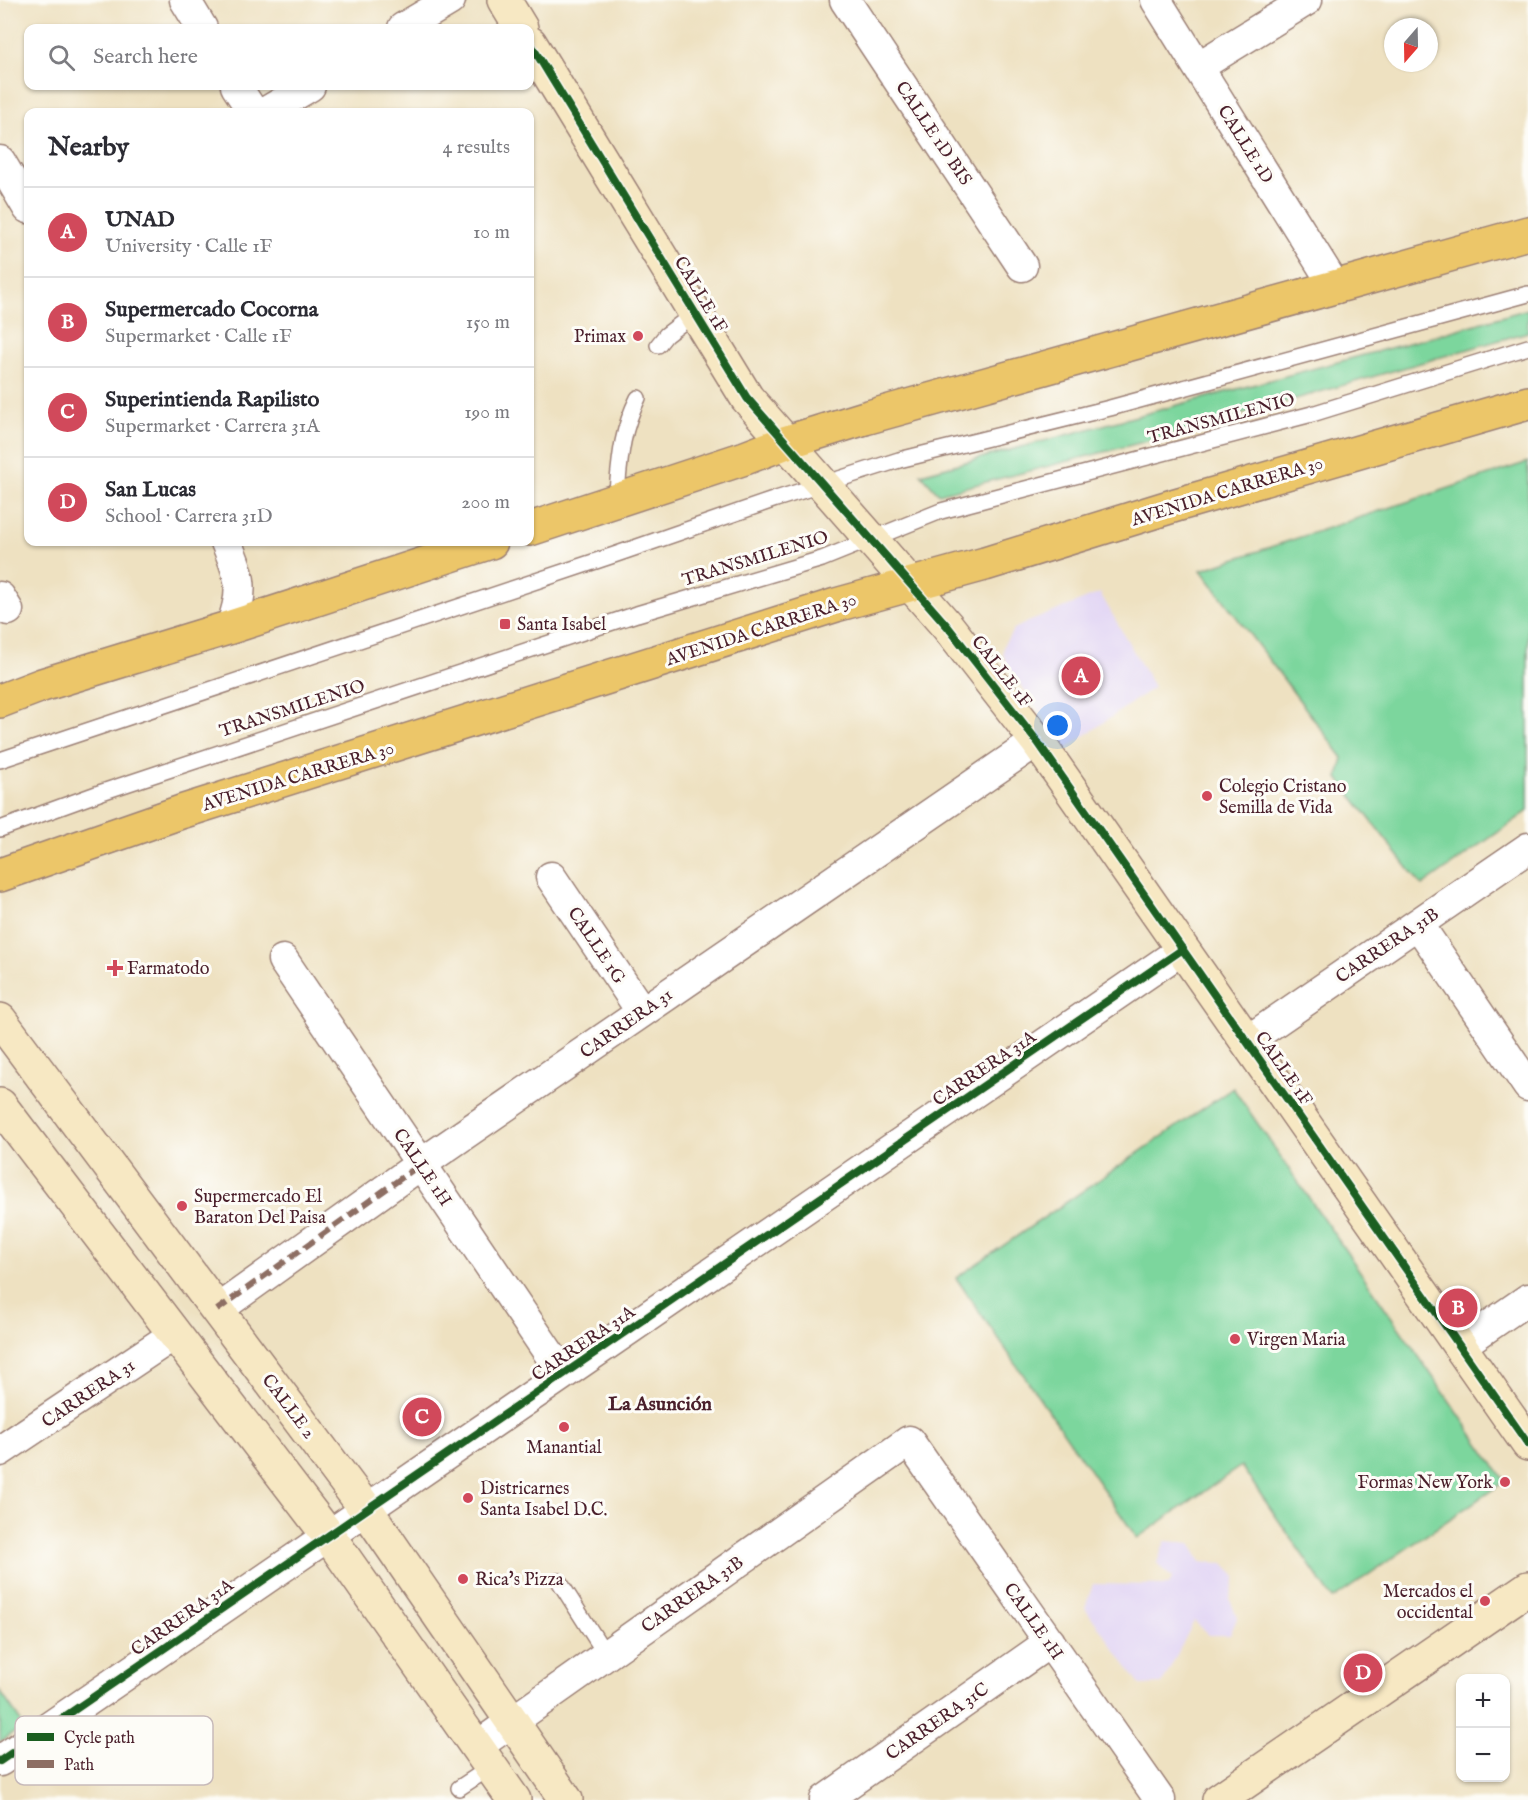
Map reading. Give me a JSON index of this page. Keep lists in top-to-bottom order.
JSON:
{
  "streets": {
    "highway": ["AVENIDA CARRERA 30"],
    "street": [
      "CALLE 1D BIS",
      "CALLE 1D",
      "CALLE 1F",
      "CALLE 1G",
      "CARRERA 31B",
      "CARRERA 31",
      "CARRERA 31A",
      "CALLE 1H",
      "CALLE 2",
      "CARRERA 31C"
    ],
    "lane": ["TRANSMILENIO"]
  },
  "crossings": [
    ["CALLE 1F", "TRANSMILENIO"],
    ["CALLE 1F", "AVENIDA CARRERA 30"],
    ["CALLE 1F", "CARRERA 31B"],
    ["CALLE 1F", "CARRERA 31"],
    ["CALLE 1F", "CARRERA 31A"],
    ["CALLE 1G", "CARRERA 31"],
    ["CARRERA 31B", "CALLE 1H"],
    ["CARRERA 31B", "CALLE 2"],
    ["CARRERA 31", "CALLE 1H"],
    ["CARRERA 31", "CALLE 2"],
    ["CARRERA 31A", "CALLE 1H"],
    ["CARRERA 31A", "CALLE 2"],
    ["CALLE 1H", "CARRERA 31C"]
  ],
  "districts": ["La Asunción"],
  "places": {
    "other": [
      "Primax",
      "Colegio Cristano Semilla de Vida",
      "Supermercado El Baraton Del Paisa",
      "Virgen Maria",
      "Manantial",
      "Formas New York",
      "Districarnes Santa Isabel D.C.",
      "Rica's Pizza",
      "Mercados el occidental"
    ],
    "transit": ["Santa Isabel"],
    "health": ["Farmatodo"]
  },
  "legend": ["Cycle path", "Path"],
  "north": "bottom",
  "page": {
    "search": "Search here",
    "heading": ["Nearby", "4 results"],
    "list": [
      {
        "mark": "A",
        "name": "UNAD",
        "note": "University · Calle 1F",
        "value": "10 m"
      },
      {
        "mark": "B",
        "name": "Supermercado Cocorna",
        "note": "Supermarket · Calle 1F",
        "value": "150 m"
      },
      {
        "mark": "C",
        "name": "Superintienda Rapilisto",
        "note": "Supermarket · Carrera 31A",
        "value": "190 m"
      },
      {
        "mark": "D",
        "name": "San Lucas",
        "note": "School · Carrera 31D",
        "value": "200 m"
      }
    ],
    "pins": [
      "A",
      "B",
      "C",
      "D"
    ],
    "map_buttons": ["+", "−"]
  }
}
